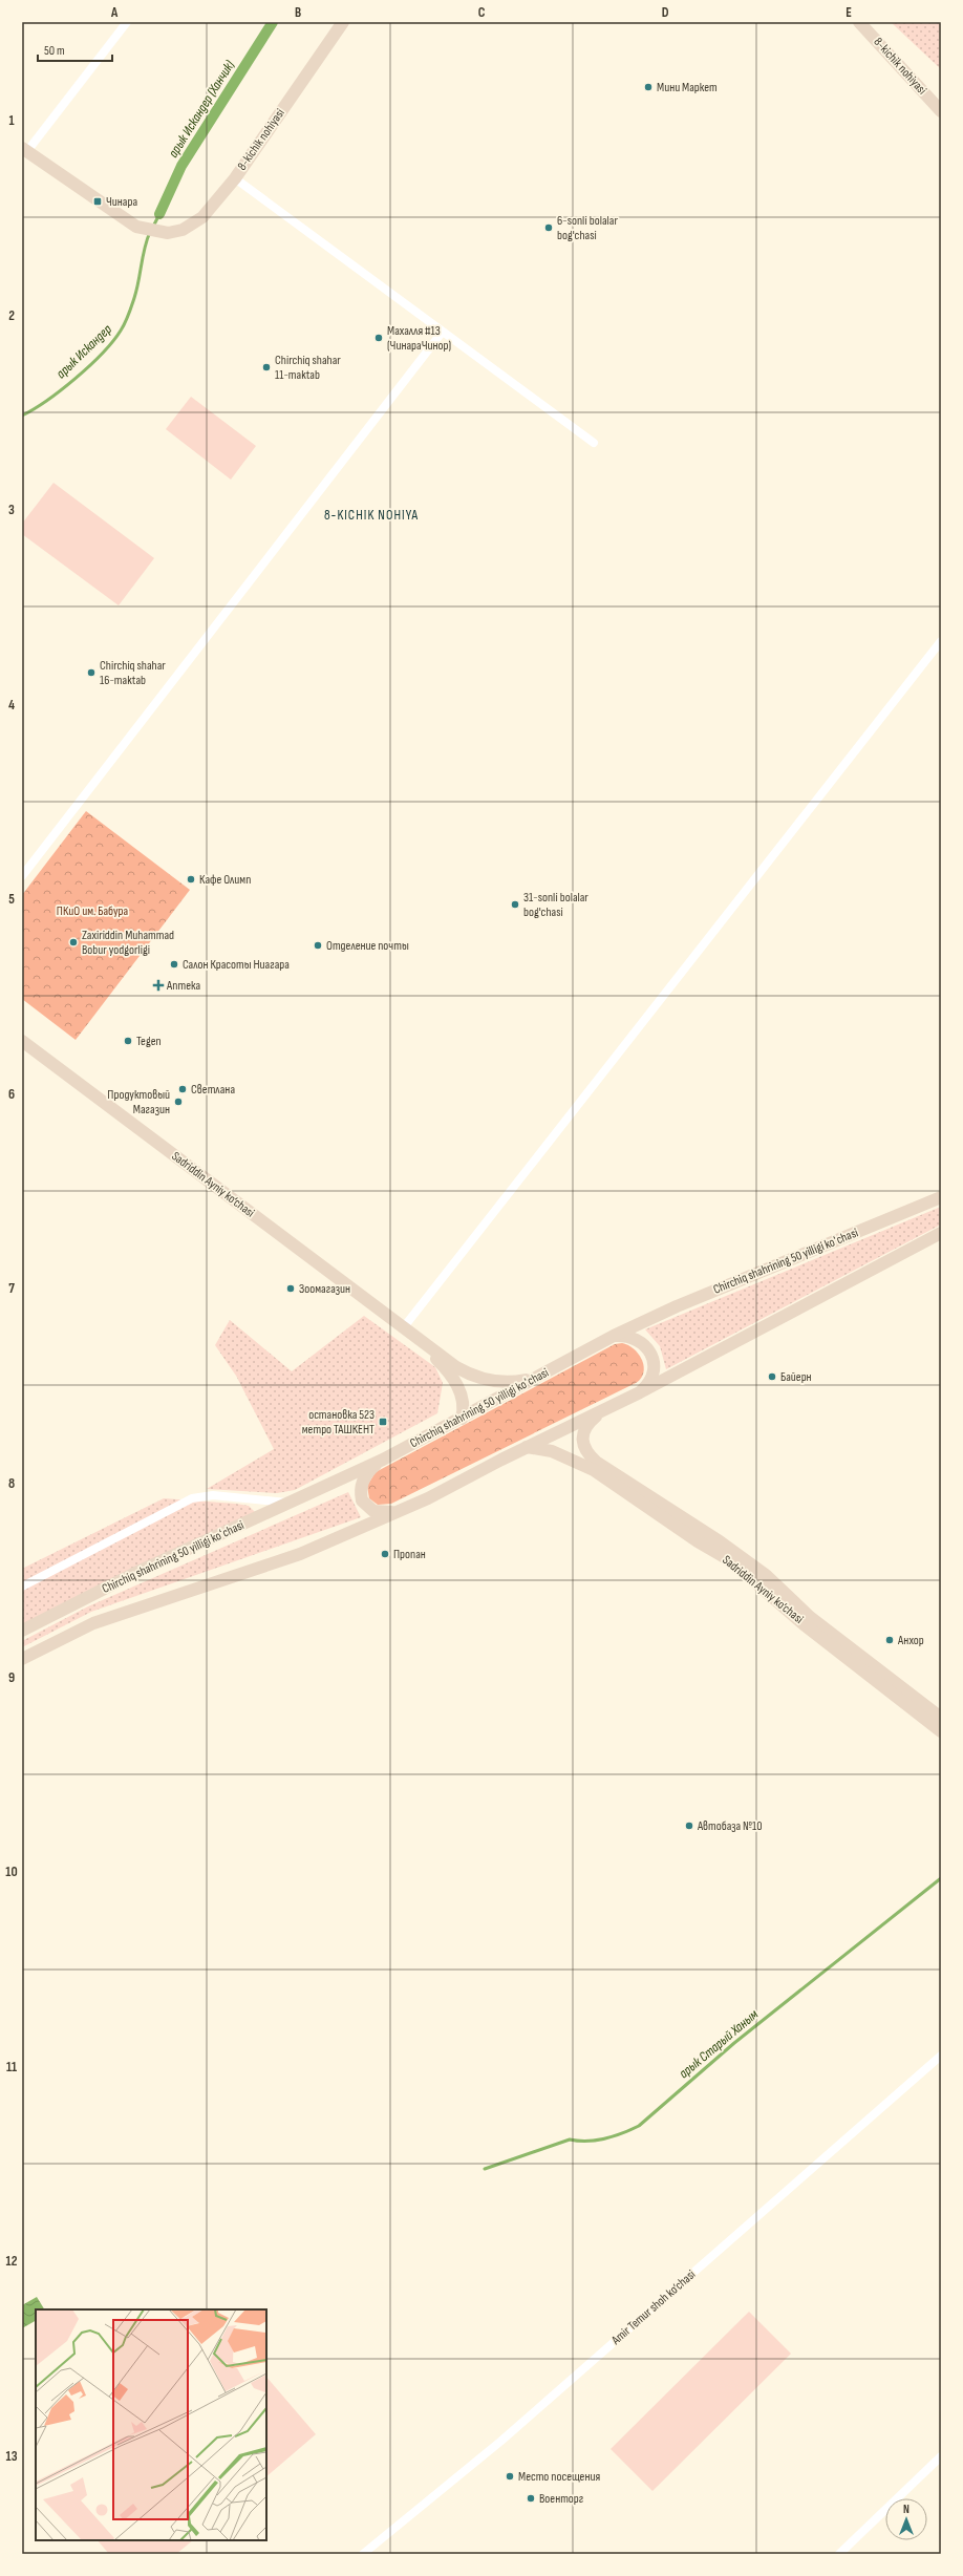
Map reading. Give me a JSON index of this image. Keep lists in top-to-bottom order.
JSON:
{
  "streets": {
    "main road": ["8-kichik nohiyasi", "Sadriddin Ayniy ko‘chasi", "Chirchiq shahrining 50 yilligi koʻchasi"],
    "street": ["Amir Temur shoh ko‘chasi"]
  },
  "districts": ["8-KICHIK NOHIYA"],
  "water": ["арык Искандер (Ханчик)", "арык Искандер", "арык Старый Ханым"],
  "parks": ["ПКиО им. Бабура"],
  "places": {
    "other": [
      "Мини Маркет",
      "6-sonli bolalar bog'chasi",
      "Махалля #13 (ЧинараЧинор)",
      "Chirchiq shahar 11-maktab",
      "Chirchiq shahar 16-maktab",
      "Кафе Олимп",
      "31-sonli bolalar bog'chasi",
      "Zaxiriddin Muhammad Bobur yodgorligi",
      "Отделение почты",
      "Салон Красоты Ниагара",
      "Tegen",
      "Светлана",
      "Продуктовый Магазин",
      "Зоомагазин",
      "Байерн",
      "Пропан",
      "Анхор",
      "Автобаза №10",
      "Место посещения",
      "Военторг"
    ],
    "transit": ["Чинара", "остановка 523 метро ТАШКЕНТ"],
    "health": ["Аптека"]
  },
  "scale_bar": "50 m",
  "north": "top",
  "grid": {
    "columns": [
      "A",
      "B",
      "C",
      "D",
      "E"
    ],
    "rows": [
      "1",
      "2",
      "3",
      "4",
      "5",
      "6",
      "7",
      "8",
      "9",
      "10",
      "11",
      "12",
      "13"
    ]
  }
}
